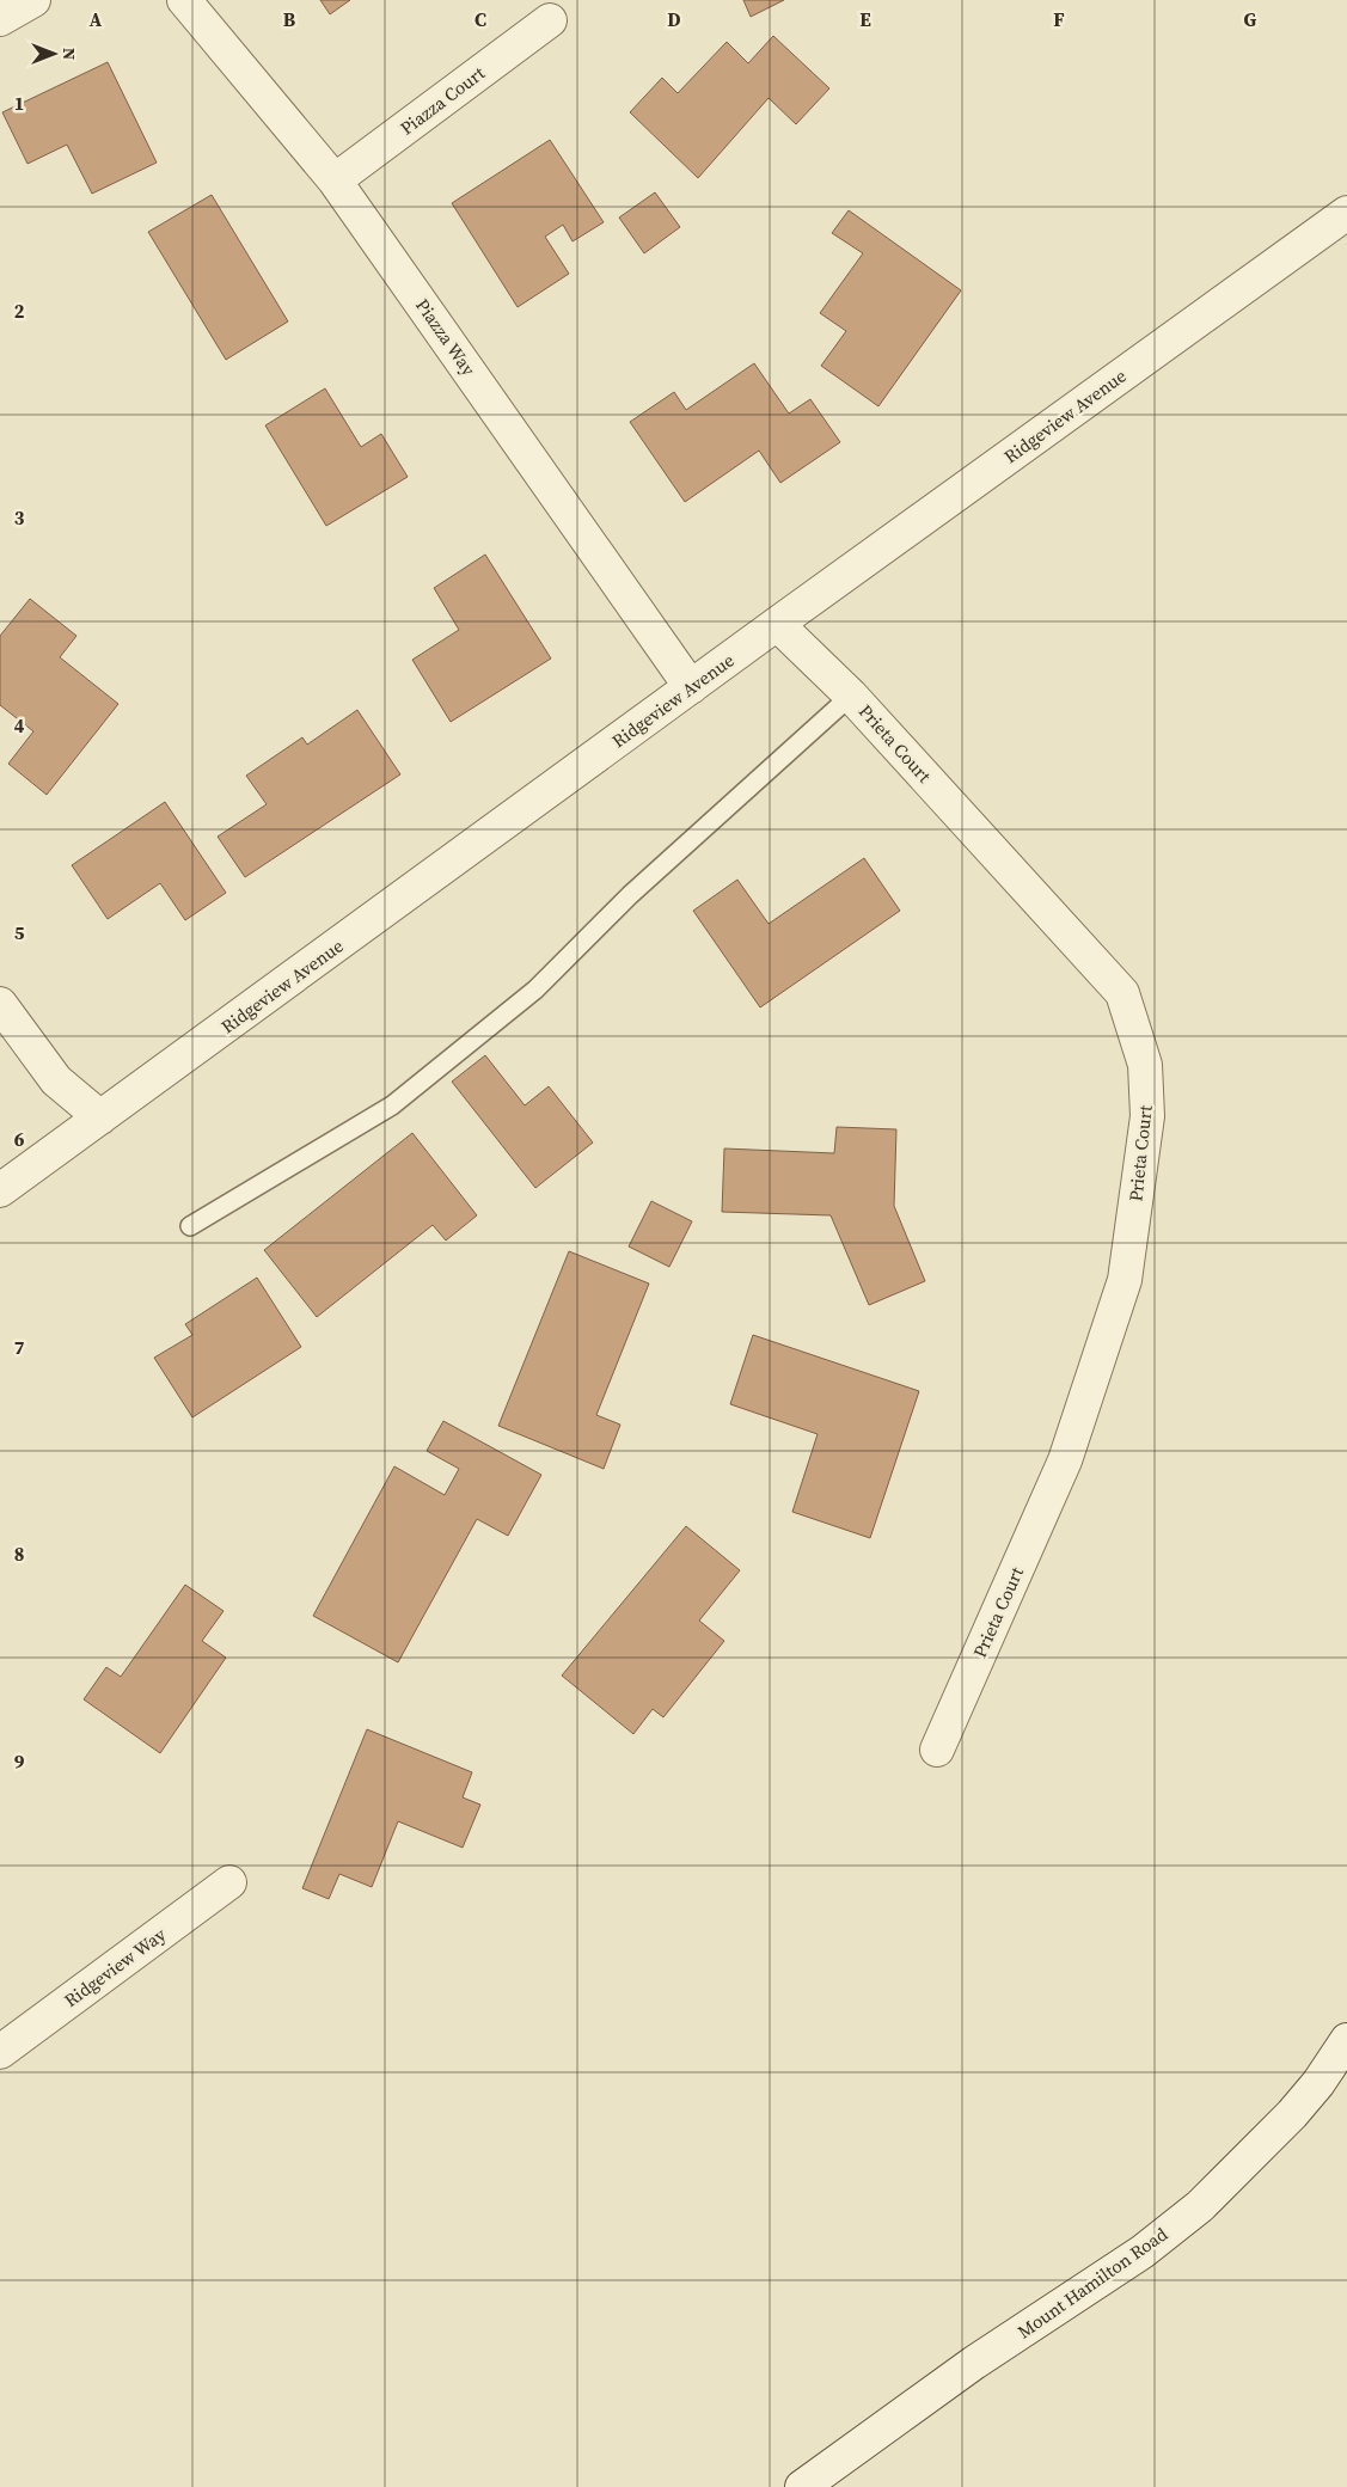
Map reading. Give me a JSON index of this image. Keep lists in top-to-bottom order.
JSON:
{
  "streets": {
    "street": [
      "Piazza Court",
      "Piazza Way",
      "Ridgeview Avenue",
      "Prieta Court",
      "Ridgeview Way",
      "Mount Hamilton Road"
    ]
  },
  "crossings": [
    ["Piazza Court", "Piazza Way"],
    ["Piazza Way", "Ridgeview Avenue"],
    ["Ridgeview Avenue", "Prieta Court"]
  ],
  "north": "right",
  "grid": {
    "columns": [
      "A",
      "B",
      "C",
      "D",
      "E",
      "F",
      "G"
    ],
    "rows": [
      "1",
      "2",
      "3",
      "4",
      "5",
      "6",
      "7",
      "8",
      "9"
    ]
  }
}
